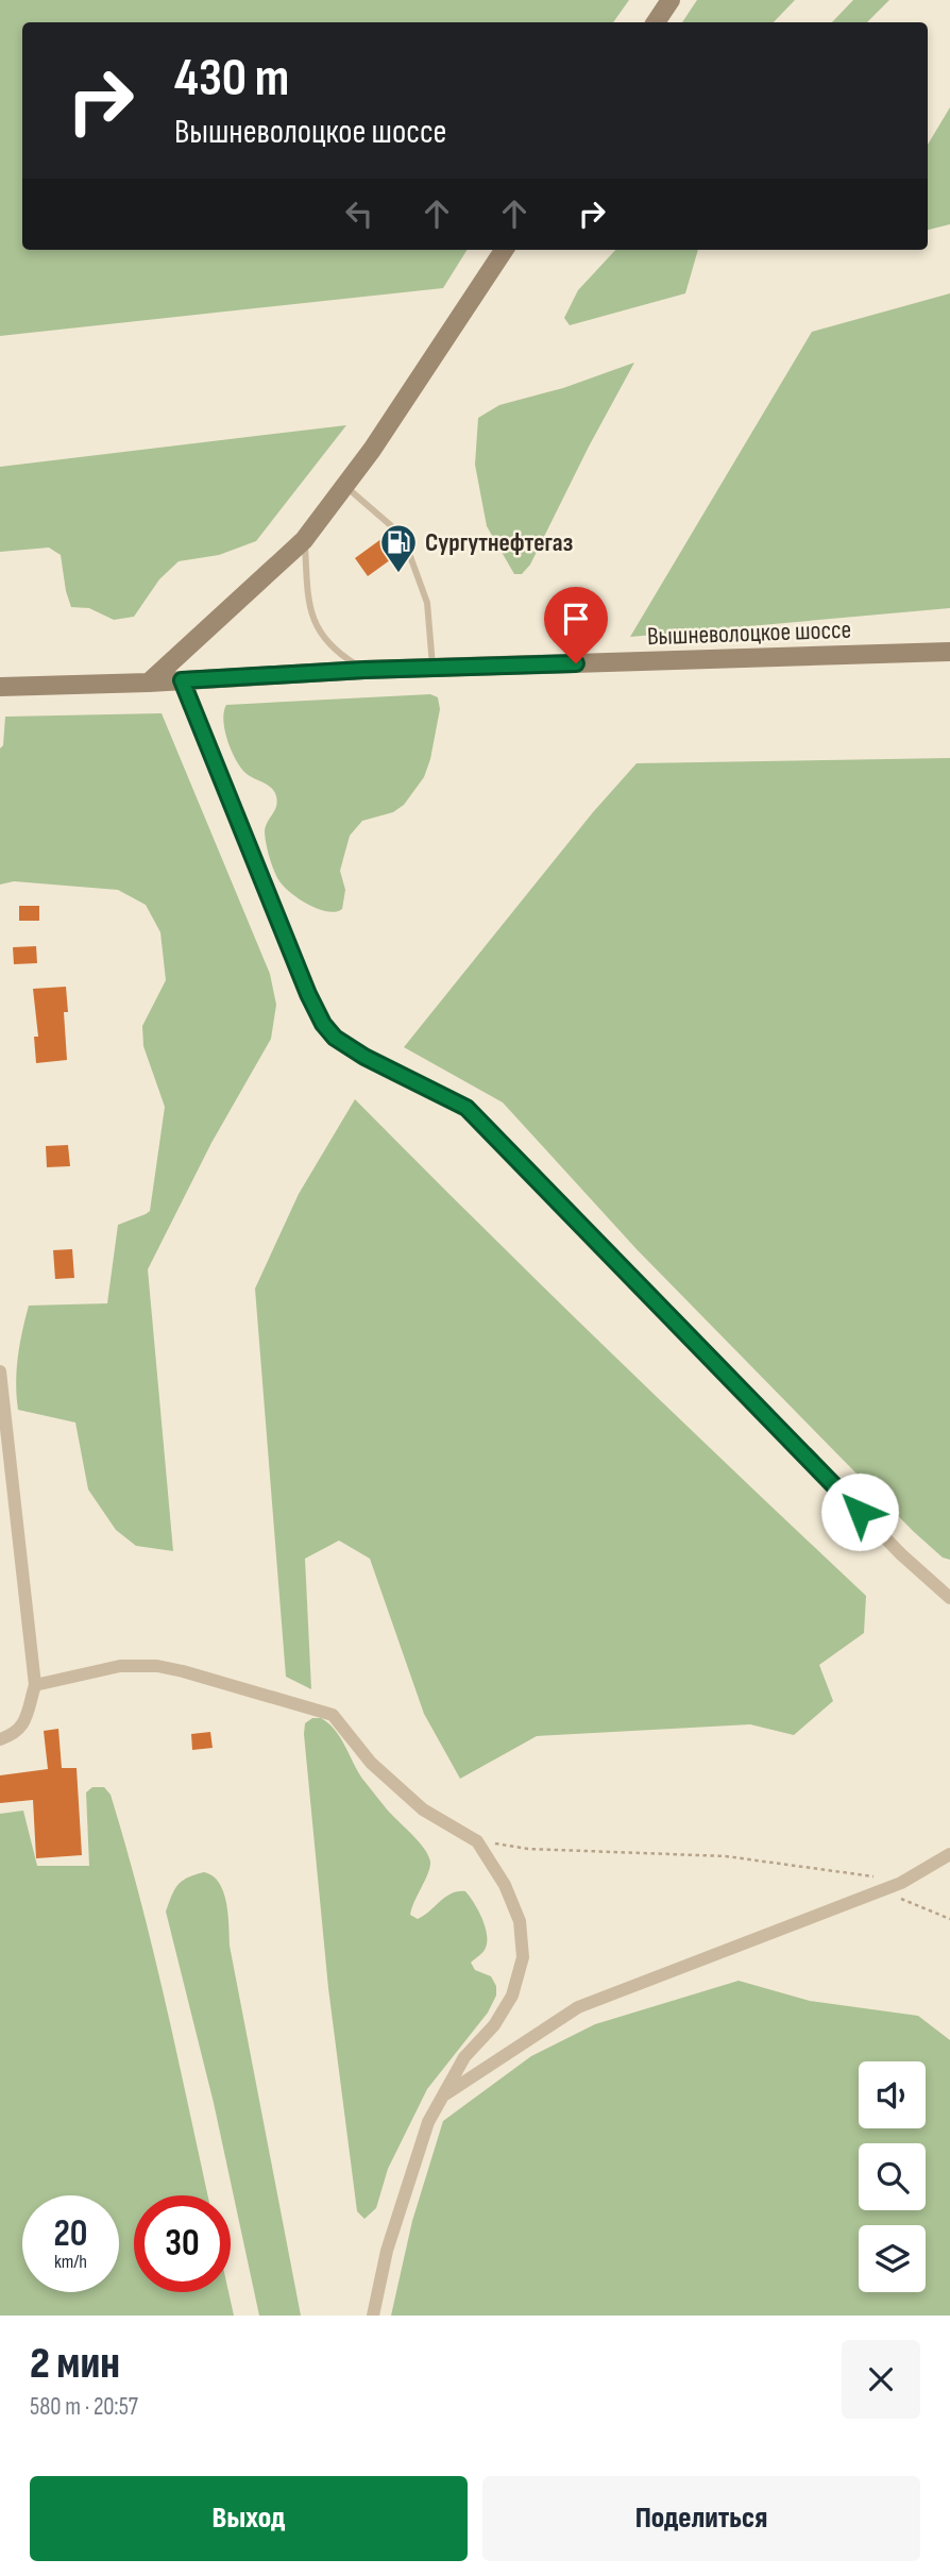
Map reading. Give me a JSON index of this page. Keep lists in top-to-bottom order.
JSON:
{
  "streets": {
    "main road": ["Вышневолоцкое шоссе"]
  },
  "places": {
    "fuel station": ["Сургутнефтегаз"]
  },
  "page": {
    "turn": ["430 m", "Вышневолоцкое шоссе"],
    "speed": "20 km/h",
    "limit": "30",
    "heading": ["2 мин", "580 m · 20:57"],
    "buttons": ["Выход", "Поделиться"]
  }
}
